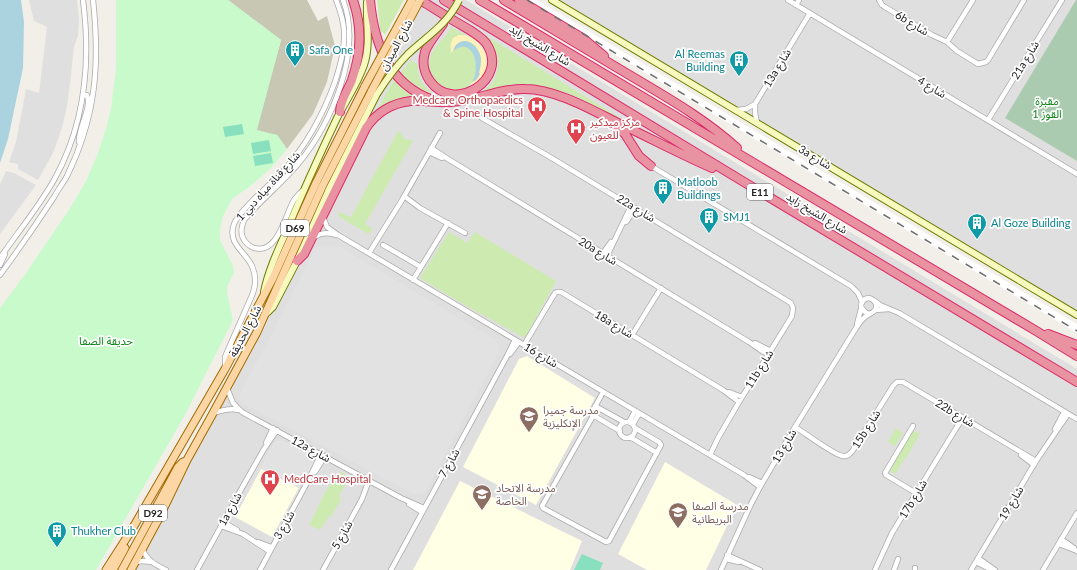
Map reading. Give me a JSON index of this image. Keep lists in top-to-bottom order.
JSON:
{
  "streets": {
    "highway": ["شارع الشيخ زايد", "E11"],
    "main road": [
      "شارع الميدان",
      "3a شارع",
      "D69",
      "شارع الحديقة",
      "D92"
    ],
    "street": [
      "6b شارع",
      "21a شارع",
      "13a شارع",
      "شارع 4",
      "شارع قناة مياه دبي 1",
      "22a شارع",
      "20a شارع",
      "18a شارع",
      "شارع 16",
      "11b شارع",
      "22b شارع",
      "15b شارع",
      "شارع 13",
      "12a شارع",
      "شارع 7",
      "17b شارع",
      "شارع 19",
      "1a شارع",
      "شارع 3",
      "شارع 5"
    ]
  },
  "crossings": [
    ["شارع الميدان", "شارع الحديقة"],
    ["21a شارع", "شارع 4"],
    ["13a شارع", "شارع 4"],
    ["شارع قناة مياه دبي 1", "شارع الحديقة"],
    ["22a شارع", "11b شارع"],
    ["20a شارع", "11b شارع"],
    ["18a شارع", "شارع 16"],
    ["18a شارع", "11b شارع"],
    ["18a شارع", "شارع 7"],
    ["شارع الحديقة", "12a شارع"],
    ["شارع الحديقة", "D92"],
    ["شارع 16", "11b شارع"],
    ["شارع 16", "شارع 13"],
    ["شارع 16", "شارع 7"],
    ["22b شارع", "15b شارع"],
    ["22b شارع", "17b شارع"],
    ["22b شارع", "شارع 19"],
    ["15b شارع", "شارع 13"],
    ["12a شارع", "شارع 7"],
    ["12a شارع", "1a شارع"],
    ["12a شارع", "شارع 3"],
    ["12a شارع", "شارع 5"]
  ],
  "parks": ["مقبرة القوز 1", "حديقة الصفا"],
  "places": {
    "building": [
      "Safa One",
      "Al Reemas Building",
      "Matloob Buildings",
      "SMJ1",
      "Al Goze Building",
      "Thukher Club"
    ],
    "hospital": ["Medcare Orthopaedics & Spine Hospital", "مركز ميدكير للعيون", "MedCare Hospital"],
    "school or university": ["مدرسة جميرا الإنكليزية", "مدرسة الاتحاد الخاصة", "مدرسة الصفا البريطانية"]
  }
}
